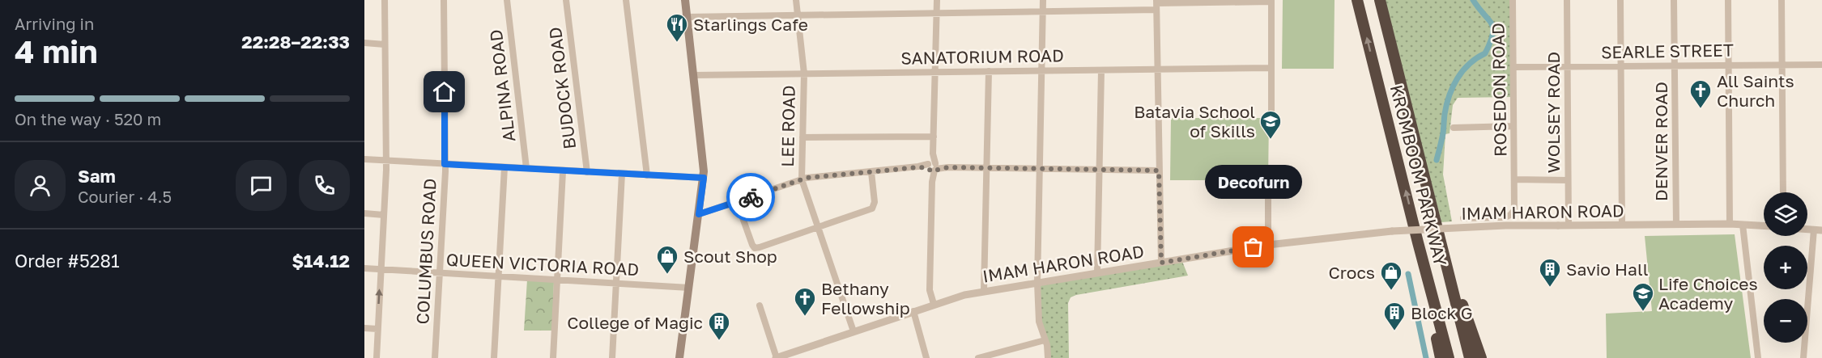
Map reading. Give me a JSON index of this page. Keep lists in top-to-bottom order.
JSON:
{
  "streets": {
    "highway": ["KROMBOOM PARKWAY"],
    "street": [
      "SEARLE STREET",
      "SANATORIUM ROAD",
      "ALPINA ROAD",
      "BUDOCK ROAD",
      "ROSEDON ROAD",
      "WOLSEY ROAD",
      "LEE ROAD",
      "DENVER ROAD",
      "IMAM HARON ROAD",
      "COLUMBUS ROAD",
      "QUEEN VICTORIA ROAD"
    ]
  },
  "crossings": [
    ["SEARLE STREET", "ROSEDON ROAD"],
    ["SEARLE STREET", "WOLSEY ROAD"],
    ["SEARLE STREET", "DENVER ROAD"],
    ["SANATORIUM ROAD", "LEE ROAD"],
    ["ROSEDON ROAD", "WOLSEY ROAD"],
    ["WOLSEY ROAD", "IMAM HARON ROAD"],
    ["LEE ROAD", "IMAM HARON ROAD"],
    ["DENVER ROAD", "IMAM HARON ROAD"],
    ["COLUMBUS ROAD", "QUEEN VICTORIA ROAD"]
  ],
  "places": {
    "restaurant": ["Starlings Cafe"],
    "church": ["All Saints Church", "Bethany Fellowship"],
    "school or university": ["Batavia School of Skills", "Life Choices Academy"],
    "other": ["Decofurn"],
    "shop": ["Scout Shop", "Crocs"],
    "building": ["Savio Hall", "Block G", "College of Magic"]
  },
  "page": {
    "heading": ["4 min", "Arriving in", "22:28–22:33"],
    "panel": [
      "Sam",
      "Courier · 4.5",
      "Order #5281",
      "$14.12"
    ],
    "bar": "On the way · 520 m",
    "bubble": "Decofurn",
    "map_buttons": ["+", "−"]
  }
}
